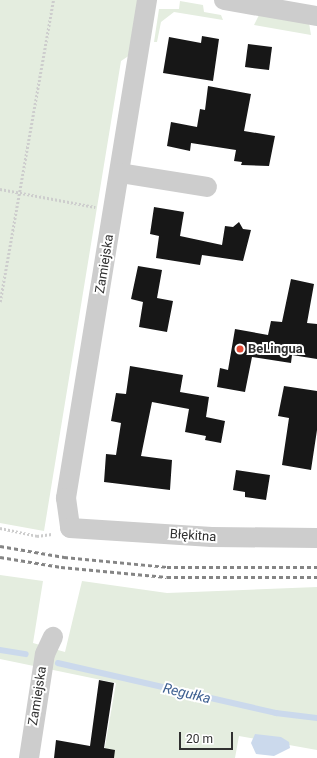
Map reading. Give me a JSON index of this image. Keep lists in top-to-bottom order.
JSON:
{
  "streets": {
    "street": ["Zamiejska", "Błękitna"]
  },
  "crossings": [
    ["Zamiejska", "Błękitna"]
  ],
  "water": ["Regułka"],
  "places": ["BeLingua"],
  "scale_bar": "20 m"
}
